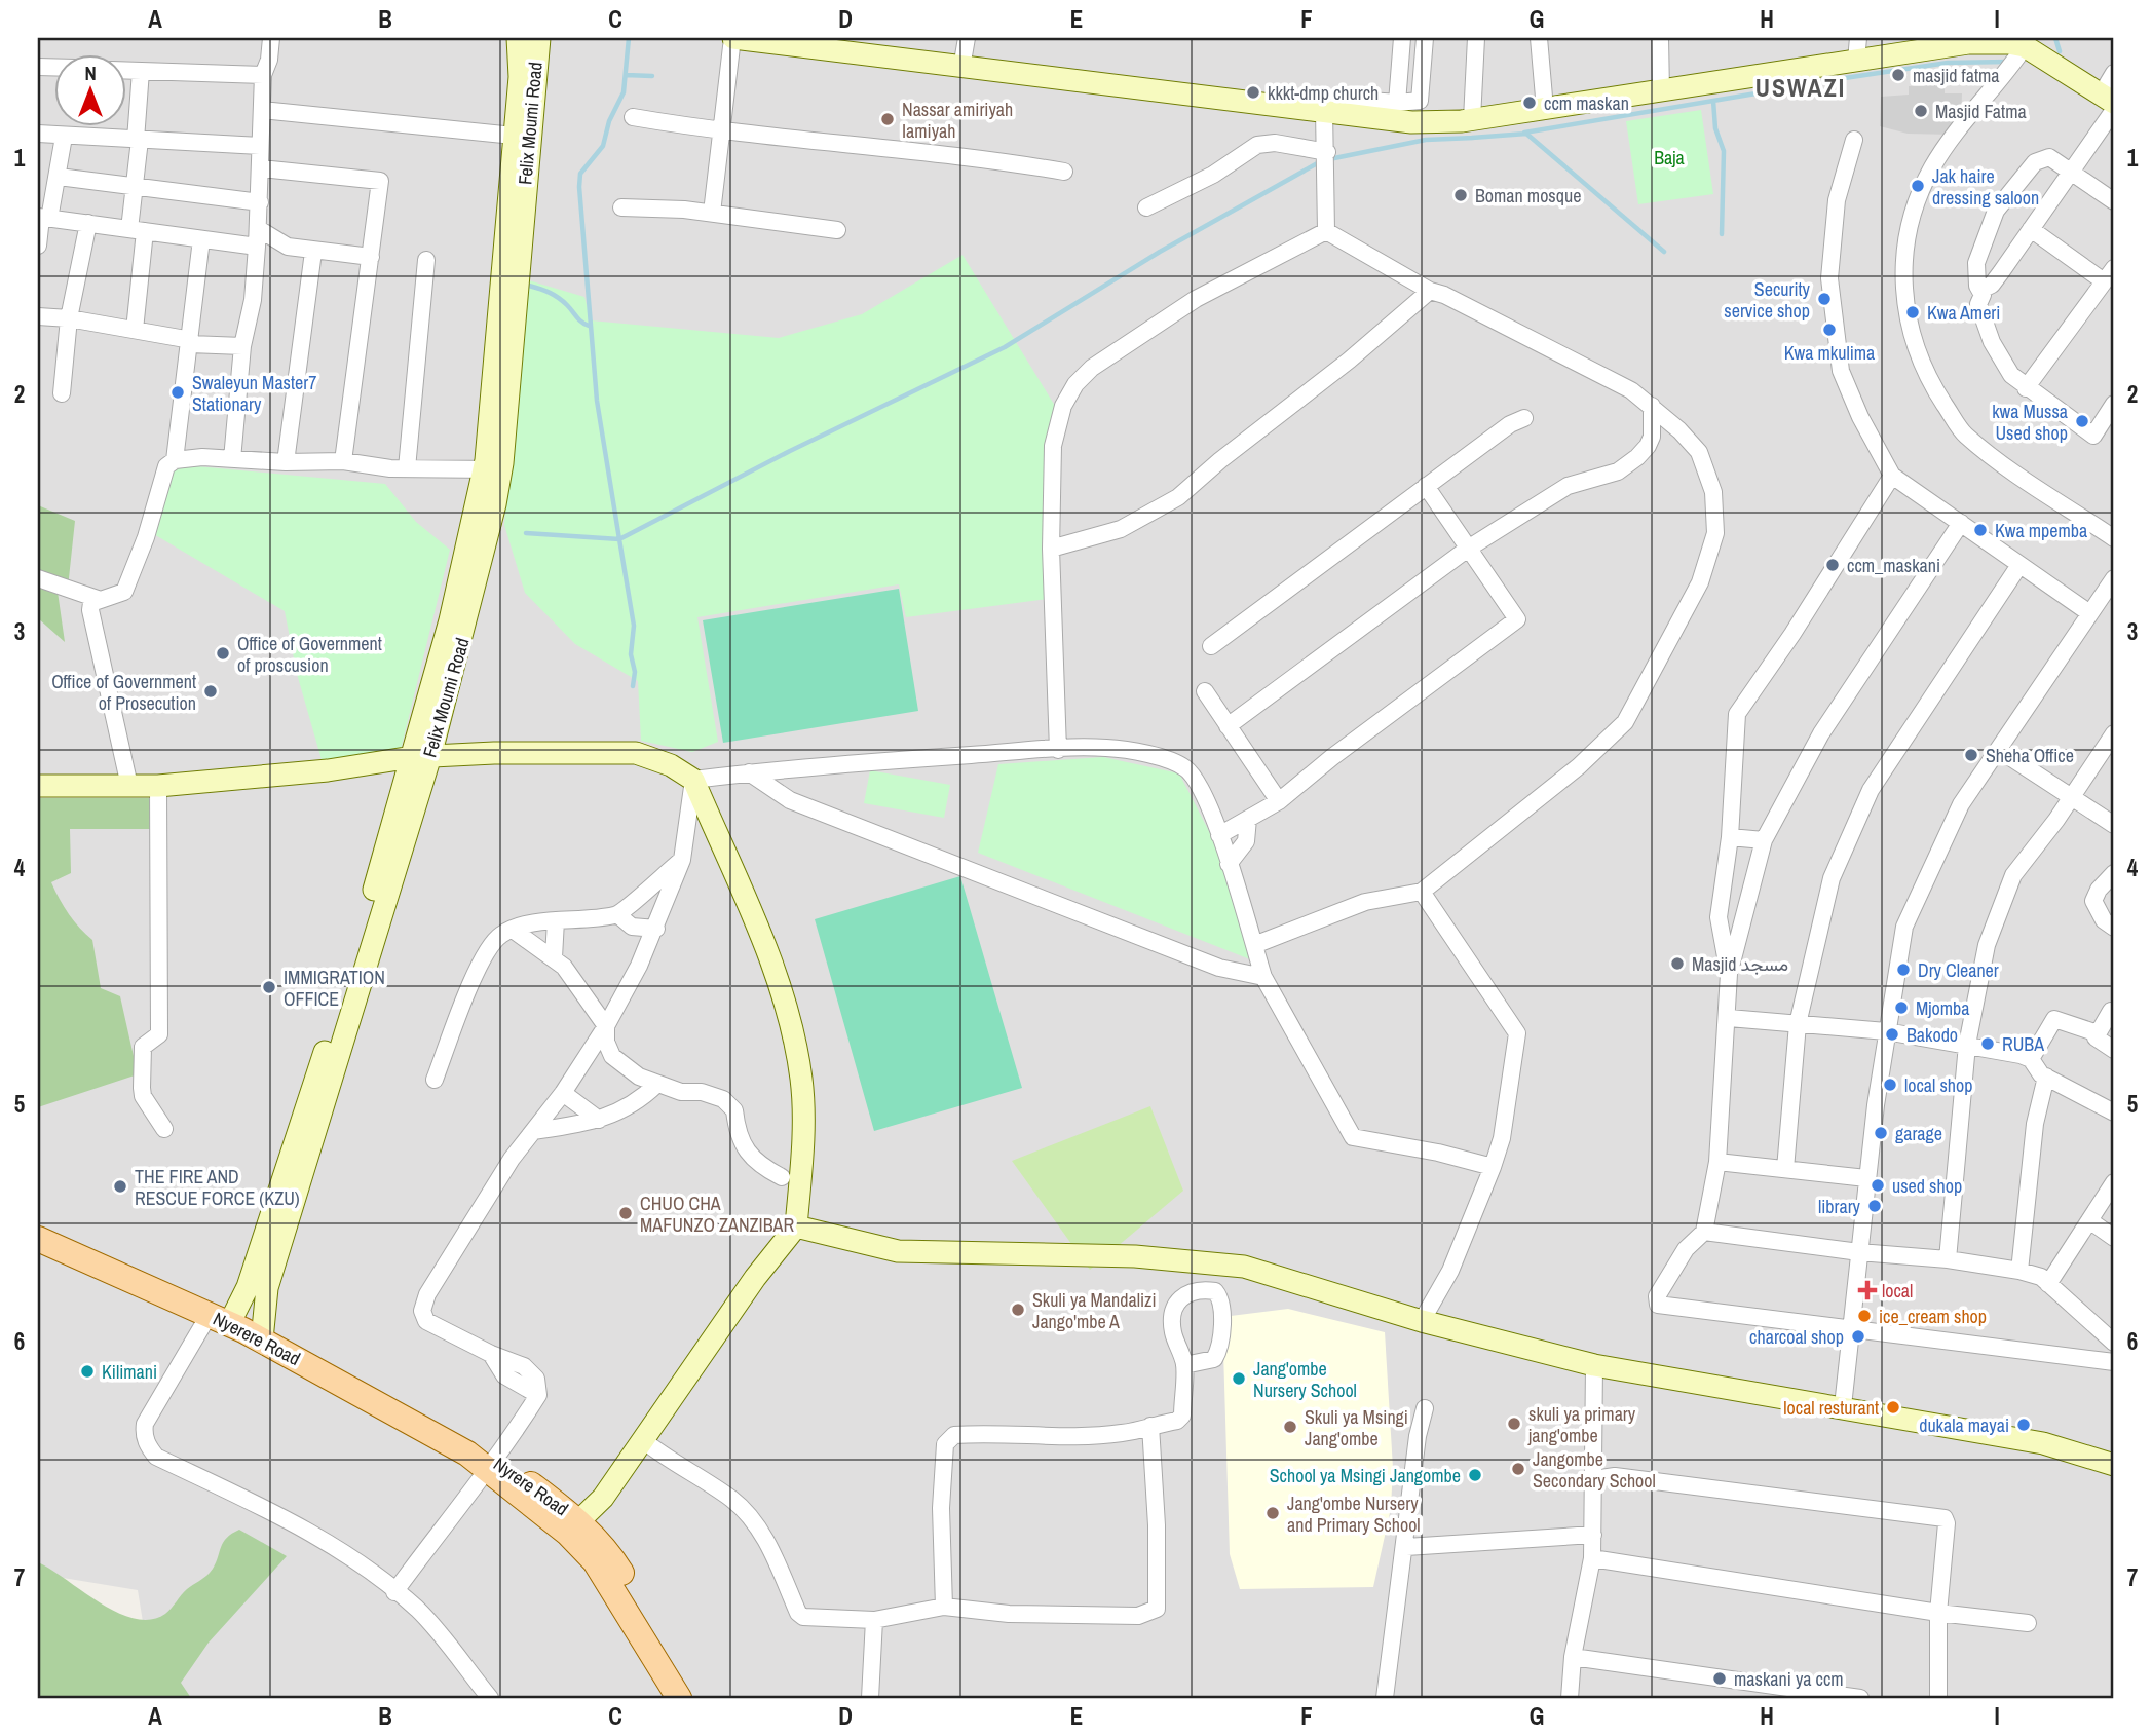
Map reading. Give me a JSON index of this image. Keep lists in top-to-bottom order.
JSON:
{
  "streets": {
    "main road": ["Felix Moumi Road", "Nyerere Road", "Nyrere Road"]
  },
  "crossings": [
    ["Felix Moumi Road", "Nyerere Road"],
    ["Nyerere Road", "Nyrere Road"]
  ],
  "districts": ["USWAZI"],
  "parks": ["Baja"],
  "places": {
    "other": [
      "masjid fatma",
      "kkkt-dmp church",
      "ccm maskan",
      "Masjid Fatma",
      "Nassar amiriyah Iamiyah",
      "Jak haire dressing saloon",
      "Boman mosque",
      "Security service shop",
      "Kwa Ameri",
      "Kwa mkulima",
      "Swaleyun Master7 Stationary",
      "kwa Mussa Used shop",
      "Kwa mpemba",
      "ccm_maskani",
      "Office of Government of proscusion",
      "Office of Government of Prosecution",
      "Sheha Office",
      "Masjid مسجد",
      "Dry Cleaner",
      "IMMIGRATION OFFICE",
      "Mjomba",
      "Bakodo",
      "RUBA",
      "local shop",
      "garage",
      "used shop",
      "THE FIRE AND RESCUE FORCE (KZU)",
      "library",
      "CHUO CHA MAFUNZO ZANZIBAR",
      "Skuli ya Mandalizi Jango'mbe A",
      "ice_cream shop",
      "charcoal shop",
      "Kilimani",
      "Jang'ombe Nursery School",
      "local resturant",
      "skuli ya primary jang'ombe",
      "dukala mayai",
      "Skuli ya Msingi Jang'ombe",
      "Jangombe Secondary School",
      "School ya Msingi Jangombe",
      "Jang'ombe Nursery and Primary School",
      "maskani ya ccm"
    ],
    "health": ["local"]
  },
  "north": "top",
  "grid": {
    "columns": [
      "A",
      "B",
      "C",
      "D",
      "E",
      "F",
      "G",
      "H",
      "I"
    ],
    "rows": [
      "1",
      "2",
      "3",
      "4",
      "5",
      "6",
      "7"
    ]
  }
}
